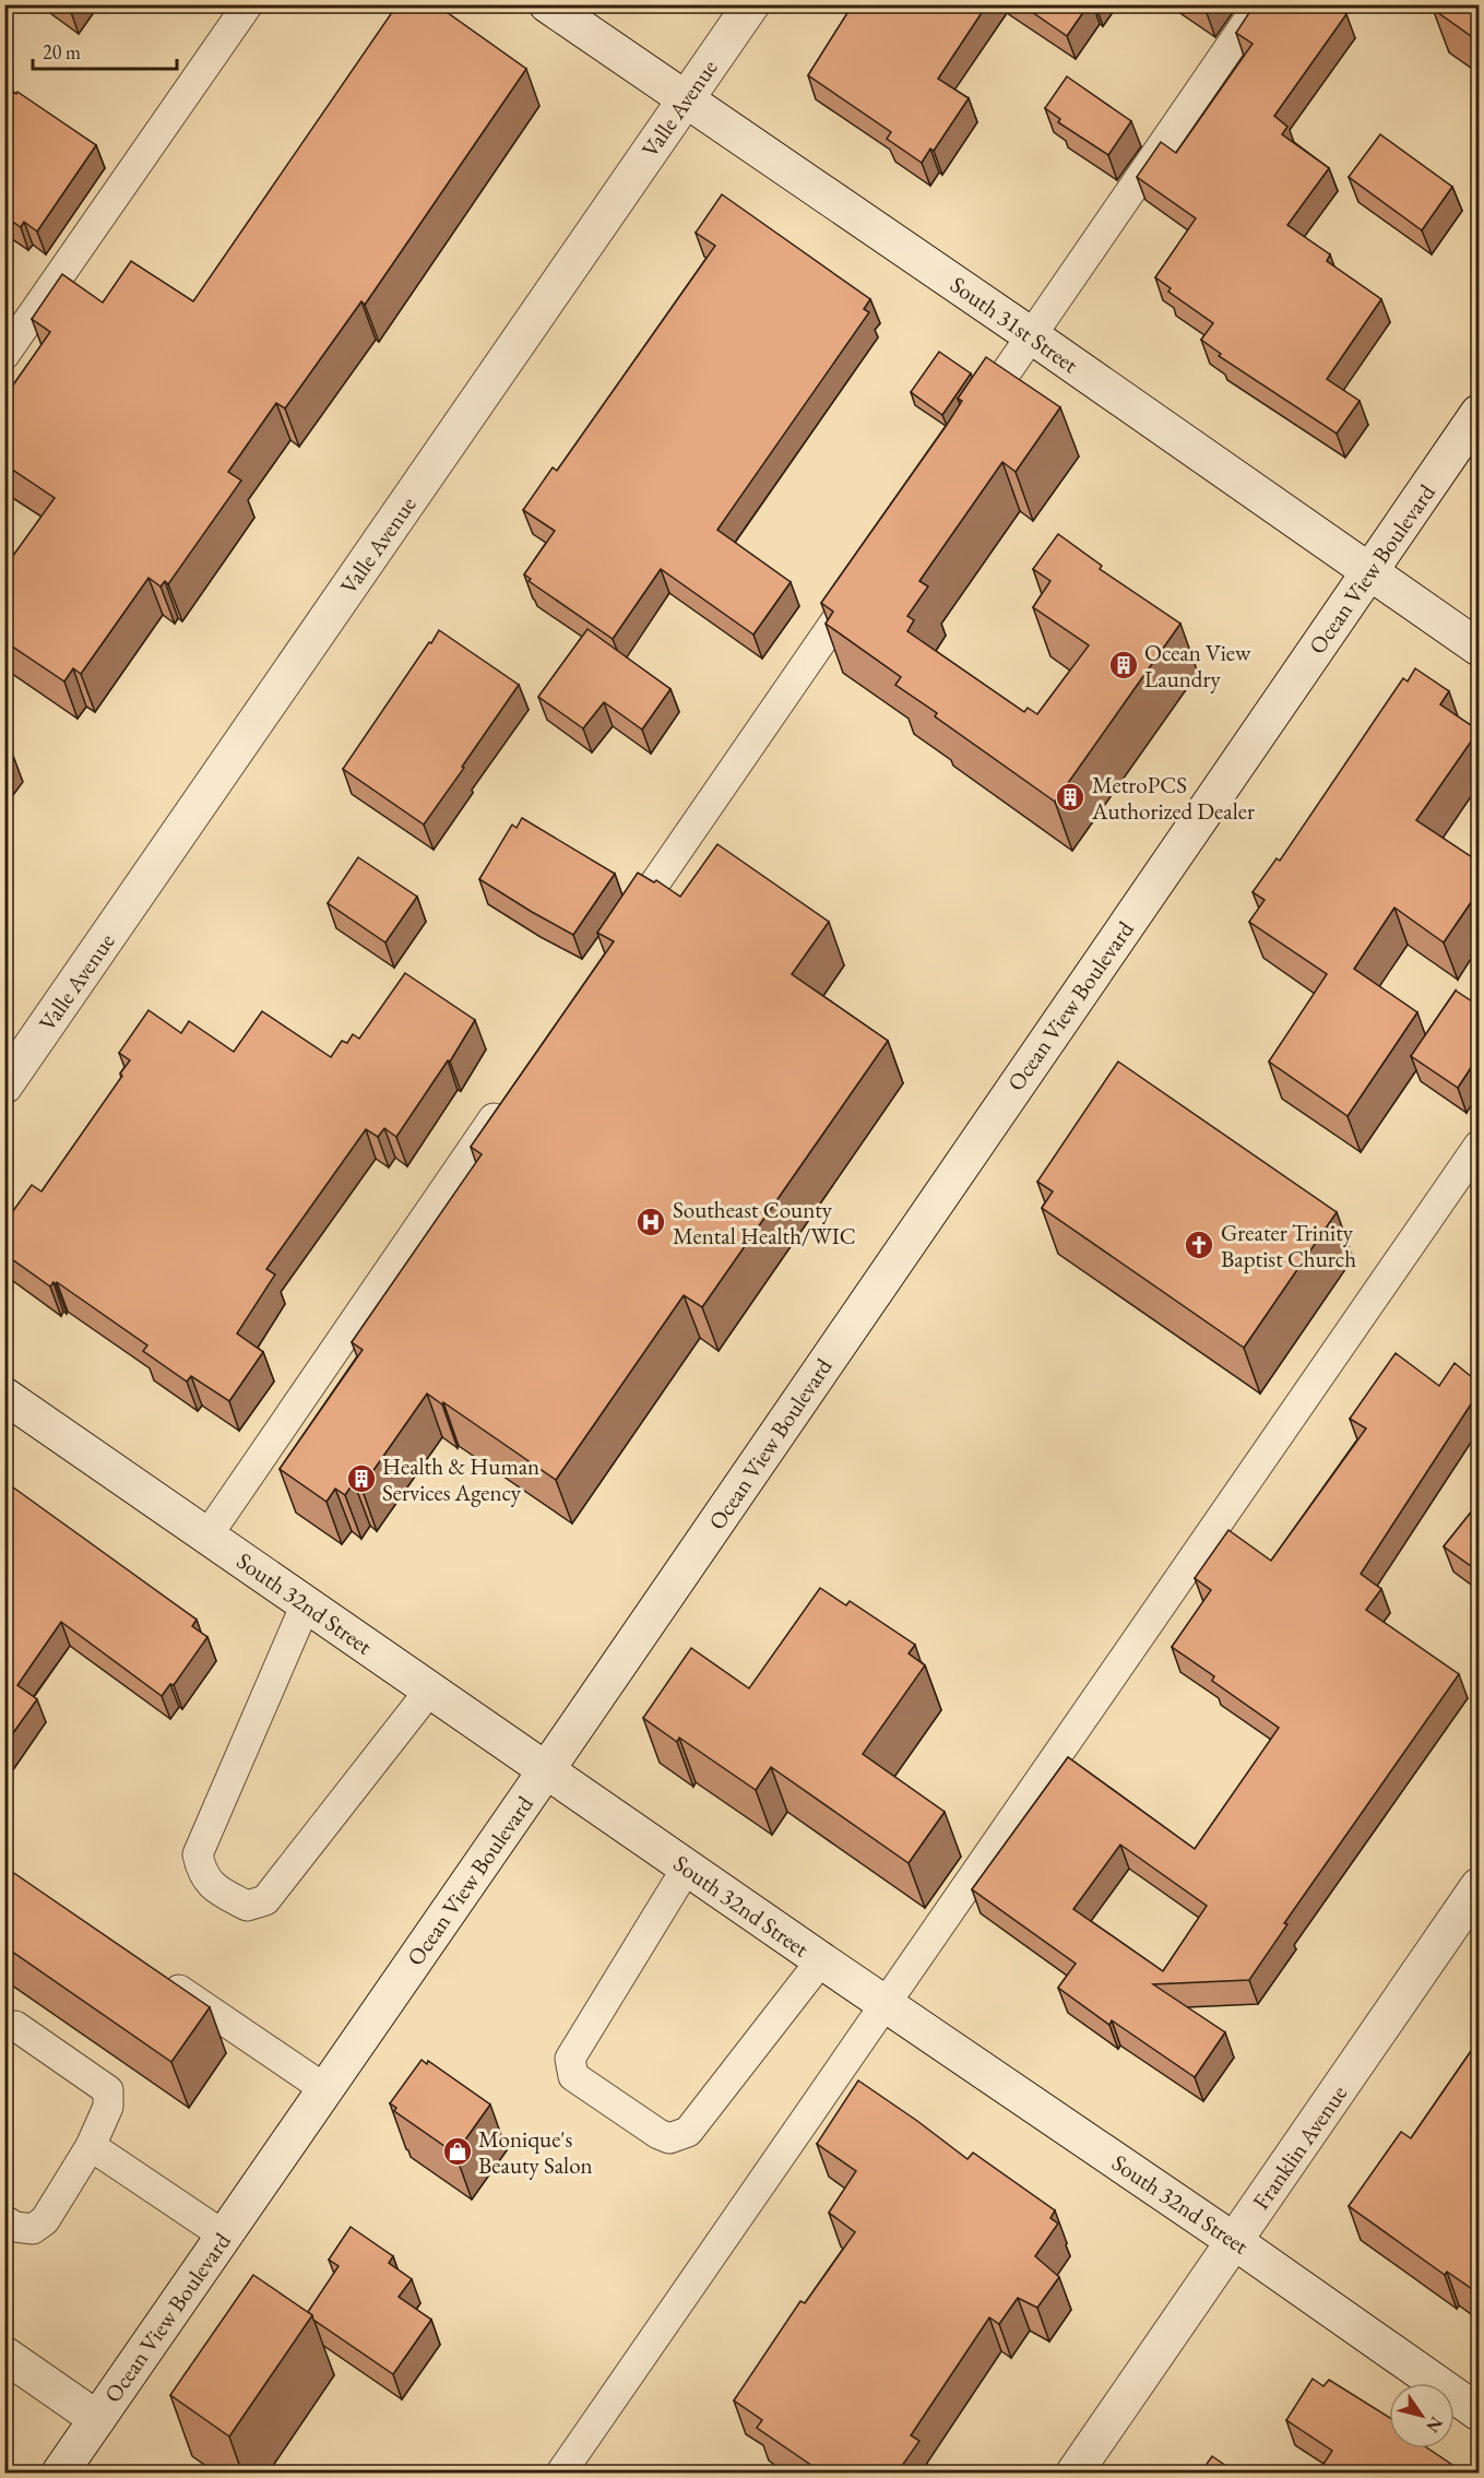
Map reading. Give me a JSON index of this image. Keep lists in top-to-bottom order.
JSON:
{
  "streets": {
    "main road": [
      "Valle Avenue",
      "South 31st Street",
      "Ocean View Boulevard",
      "South 32nd Street",
      "Franklin Avenue"
    ]
  },
  "crossings": [
    ["Valle Avenue", "South 31st Street"],
    ["South 31st Street", "Ocean View Boulevard"],
    ["Ocean View Boulevard", "South 32nd Street"],
    ["South 32nd Street", "Franklin Avenue"]
  ],
  "places": {
    "building": ["Ocean View Laundry", "MetroPCS Authorized Dealer", "Health & Human Services Agency"],
    "hospital": ["Southeast County Mental Health/WIC"],
    "church": ["Greater Trinity Baptist Church"],
    "shop": ["Monique's Beauty Salon"]
  },
  "scale_bar": "20 m",
  "north": "bottom right"
}
